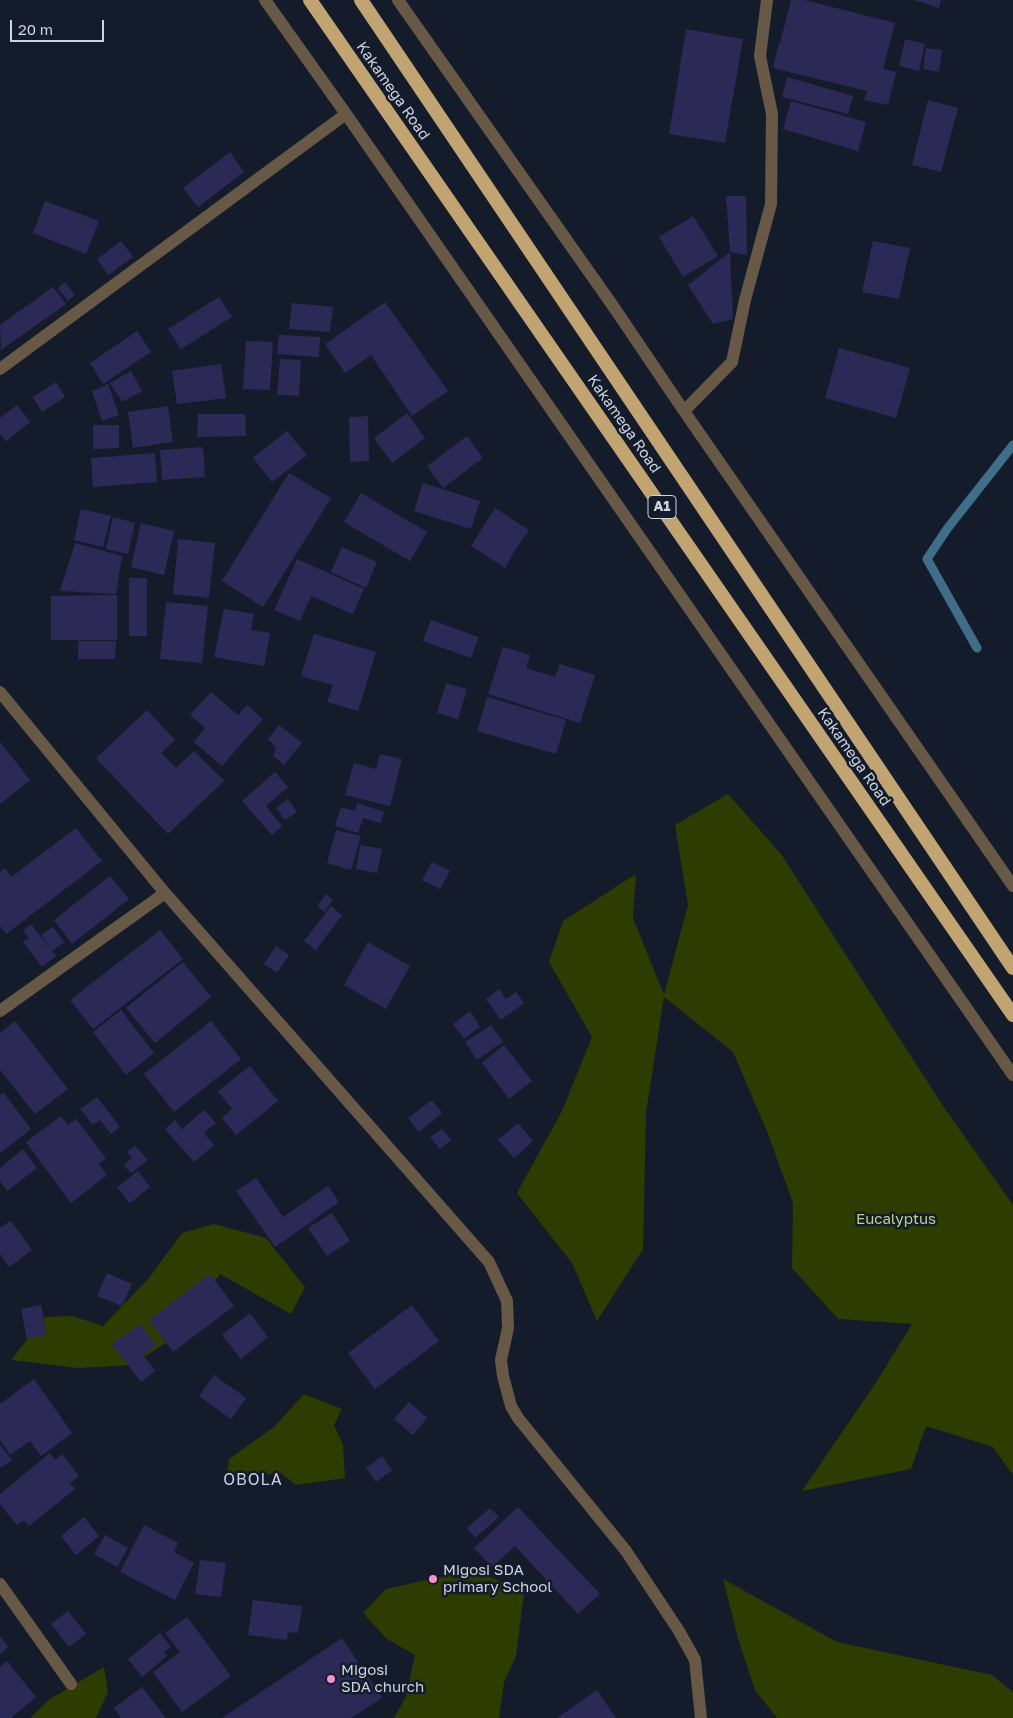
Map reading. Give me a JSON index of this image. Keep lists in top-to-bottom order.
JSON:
{
  "streets": {
    "highway": ["Kakamega Road", "A1"]
  },
  "districts": ["OBOLA"],
  "parks": ["Eucalyptus"],
  "places": ["Migosi SDA primary School", "Migosi SDA church"],
  "scale_bar": "20 m"
}
